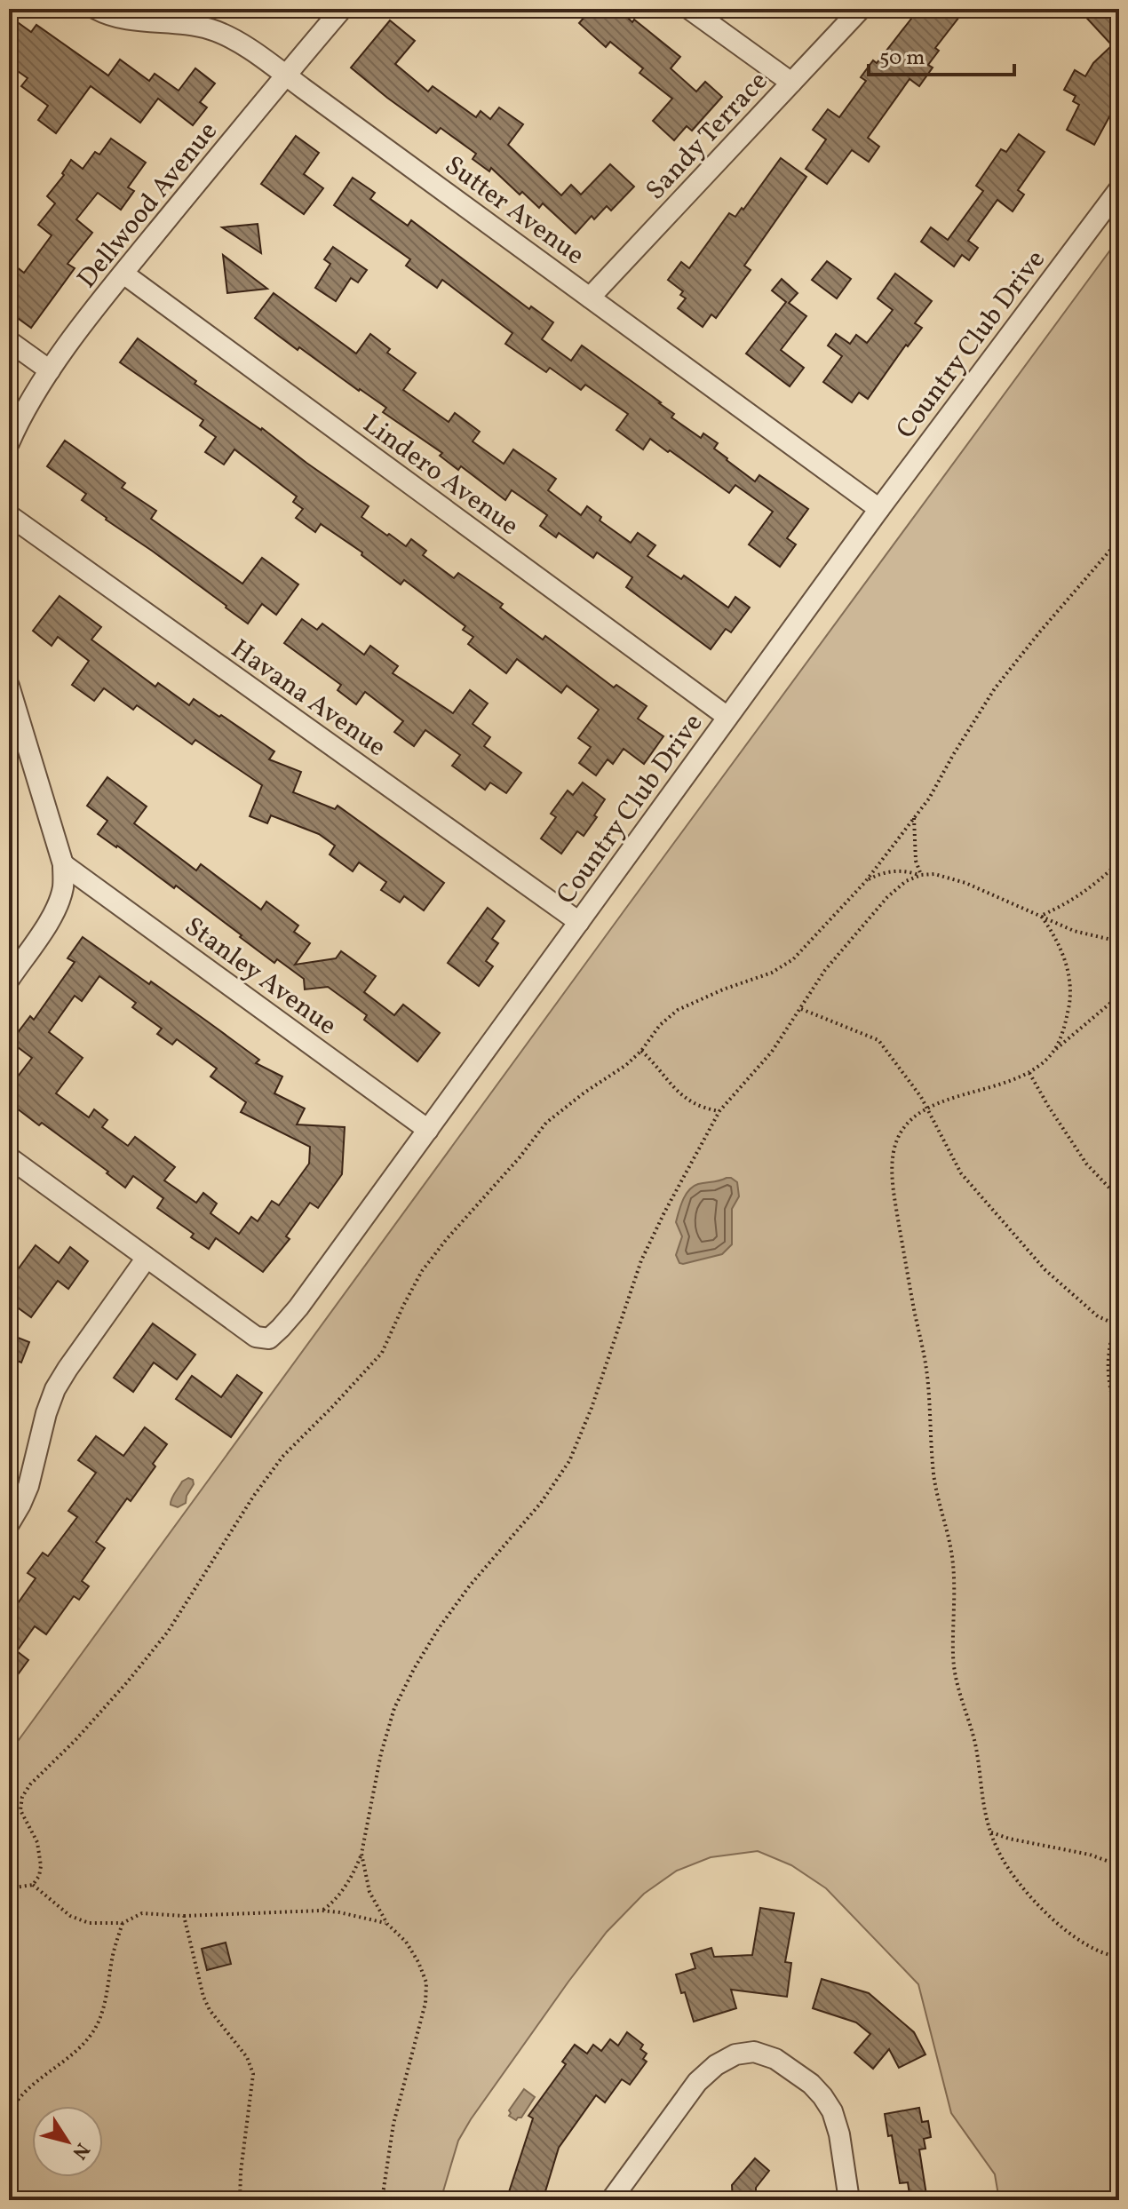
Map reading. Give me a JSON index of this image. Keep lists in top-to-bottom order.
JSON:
{
  "streets": {
    "street": [
      "Sandy Terrace",
      "Dellwood Avenue",
      "Sutter Avenue",
      "Country Club Drive",
      "Lindero Avenue",
      "Havana Avenue",
      "Stanley Avenue"
    ]
  },
  "crossings": [
    ["Sandy Terrace", "Sutter Avenue"],
    ["Dellwood Avenue", "Sutter Avenue"],
    ["Dellwood Avenue", "Lindero Avenue"],
    ["Sutter Avenue", "Country Club Drive"],
    ["Country Club Drive", "Lindero Avenue"],
    ["Country Club Drive", "Havana Avenue"],
    ["Country Club Drive", "Stanley Avenue"]
  ],
  "scale_bar": "50 m",
  "north": "bottom right"
}
